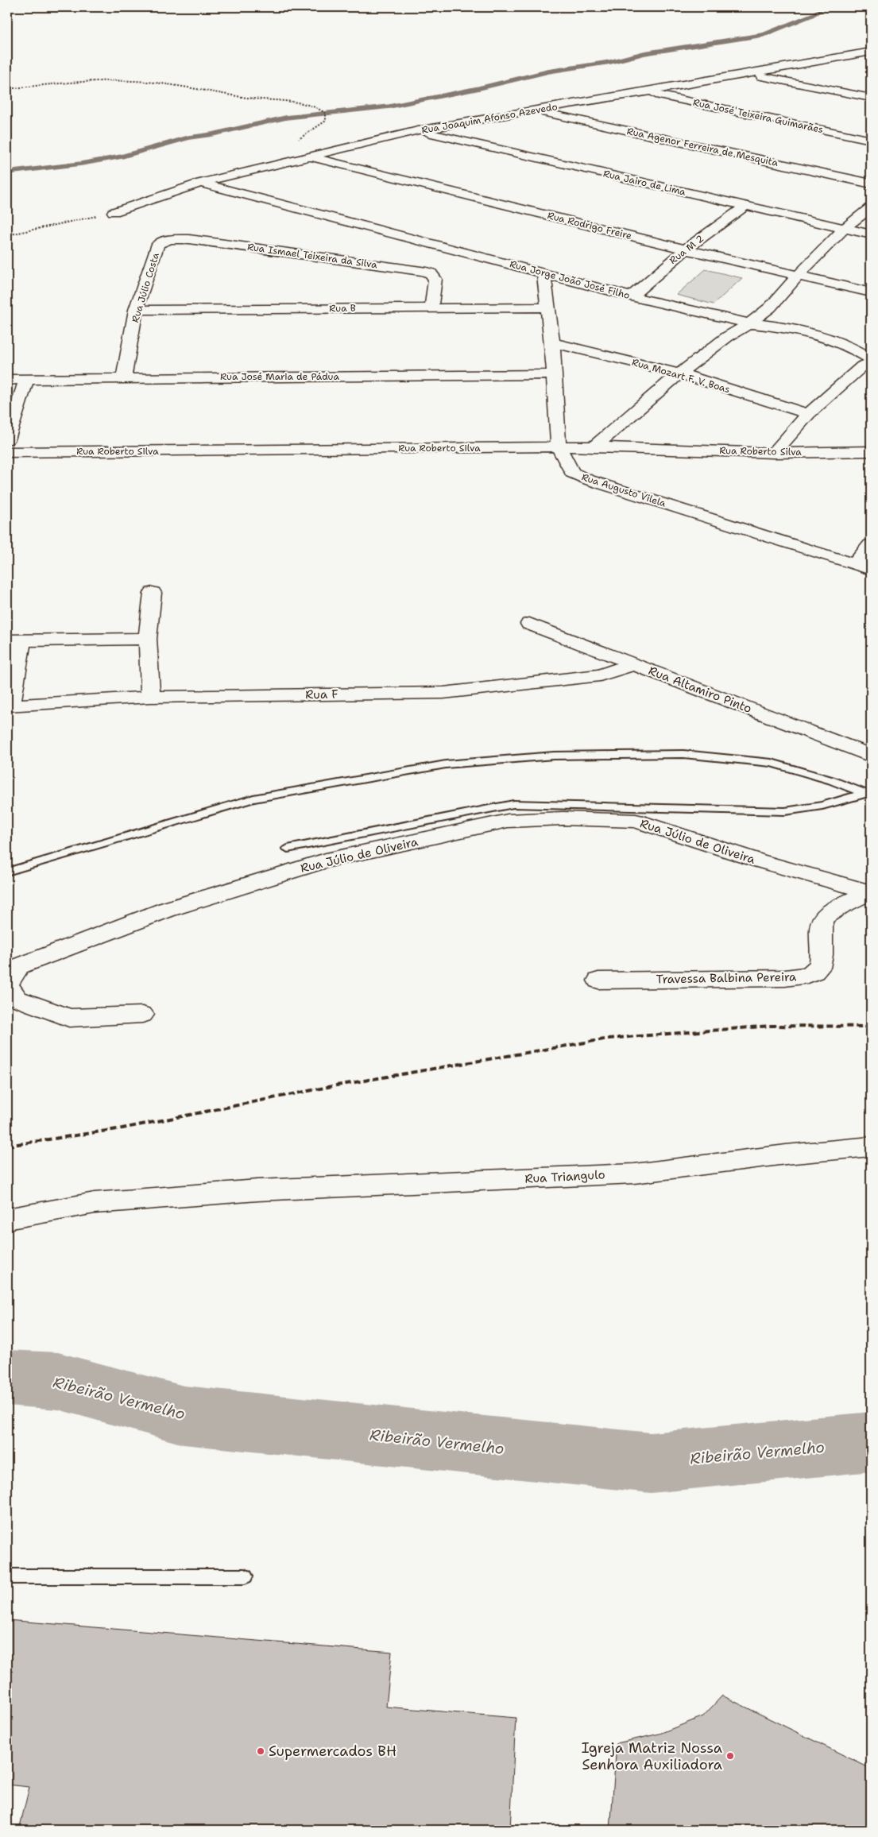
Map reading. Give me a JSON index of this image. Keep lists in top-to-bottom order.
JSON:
{
  "streets": {
    "street": [
      "Rua José Teixeira Guimarães",
      "Rua Joaquim Afonso Azevedo",
      "Rua Agenor Ferreira de Mesquita",
      "Rua Jairo de Lima",
      "Rua Rodrigo Freire",
      "Rua M 2",
      "Rua Ismael Teixeira da Silva",
      "Rua Jorge João José Filho",
      "Rua Júlio Costa",
      "Rua B",
      "Rua Mozart F. V. Boas",
      "Rua José Maria de Pádua",
      "Rua Roberto Silva",
      "Rua Augusto Vilela",
      "Rua Altamiro Pinto",
      "Rua F",
      "Rua Júlio de Oliveira",
      "Travessa Balbina Pereira",
      "Rua Triangulo"
    ]
  },
  "crossings": [
    ["Rua José Teixeira Guimarães", "Rua Joaquim Afonso Azevedo"],
    ["Rua Joaquim Afonso Azevedo", "Rua Agenor Ferreira de Mesquita"],
    ["Rua Joaquim Afonso Azevedo", "Rua Jairo de Lima"],
    ["Rua Joaquim Afonso Azevedo", "Rua Rodrigo Freire"],
    ["Rua Joaquim Afonso Azevedo", "Rua Jorge João José Filho"],
    ["Rua Jairo de Lima", "Rua M 2"],
    ["Rua Rodrigo Freire", "Rua M 2"],
    ["Rua M 2", "Rua Jorge João José Filho"],
    ["Rua Ismael Teixeira da Silva", "Rua Júlio Costa"],
    ["Rua Ismael Teixeira da Silva", "Rua B"],
    ["Rua Jorge João José Filho", "Rua Augusto Vilela"],
    ["Rua Júlio Costa", "Rua B"],
    ["Rua Júlio Costa", "Rua José Maria de Pádua"],
    ["Rua B", "Rua Augusto Vilela"],
    ["Rua Mozart F. V. Boas", "Rua Augusto Vilela"],
    ["Rua José Maria de Pádua", "Rua Augusto Vilela"],
    ["Rua Roberto Silva", "Rua Augusto Vilela"],
    ["Rua Altamiro Pinto", "Rua F"],
    ["Rua Júlio de Oliveira", "Travessa Balbina Pereira"]
  ],
  "water": ["Ribeirão Vermelho"],
  "places": ["Supermercados BH", "Igreja Matriz Nossa Senhora Auxiliadora"]
}
